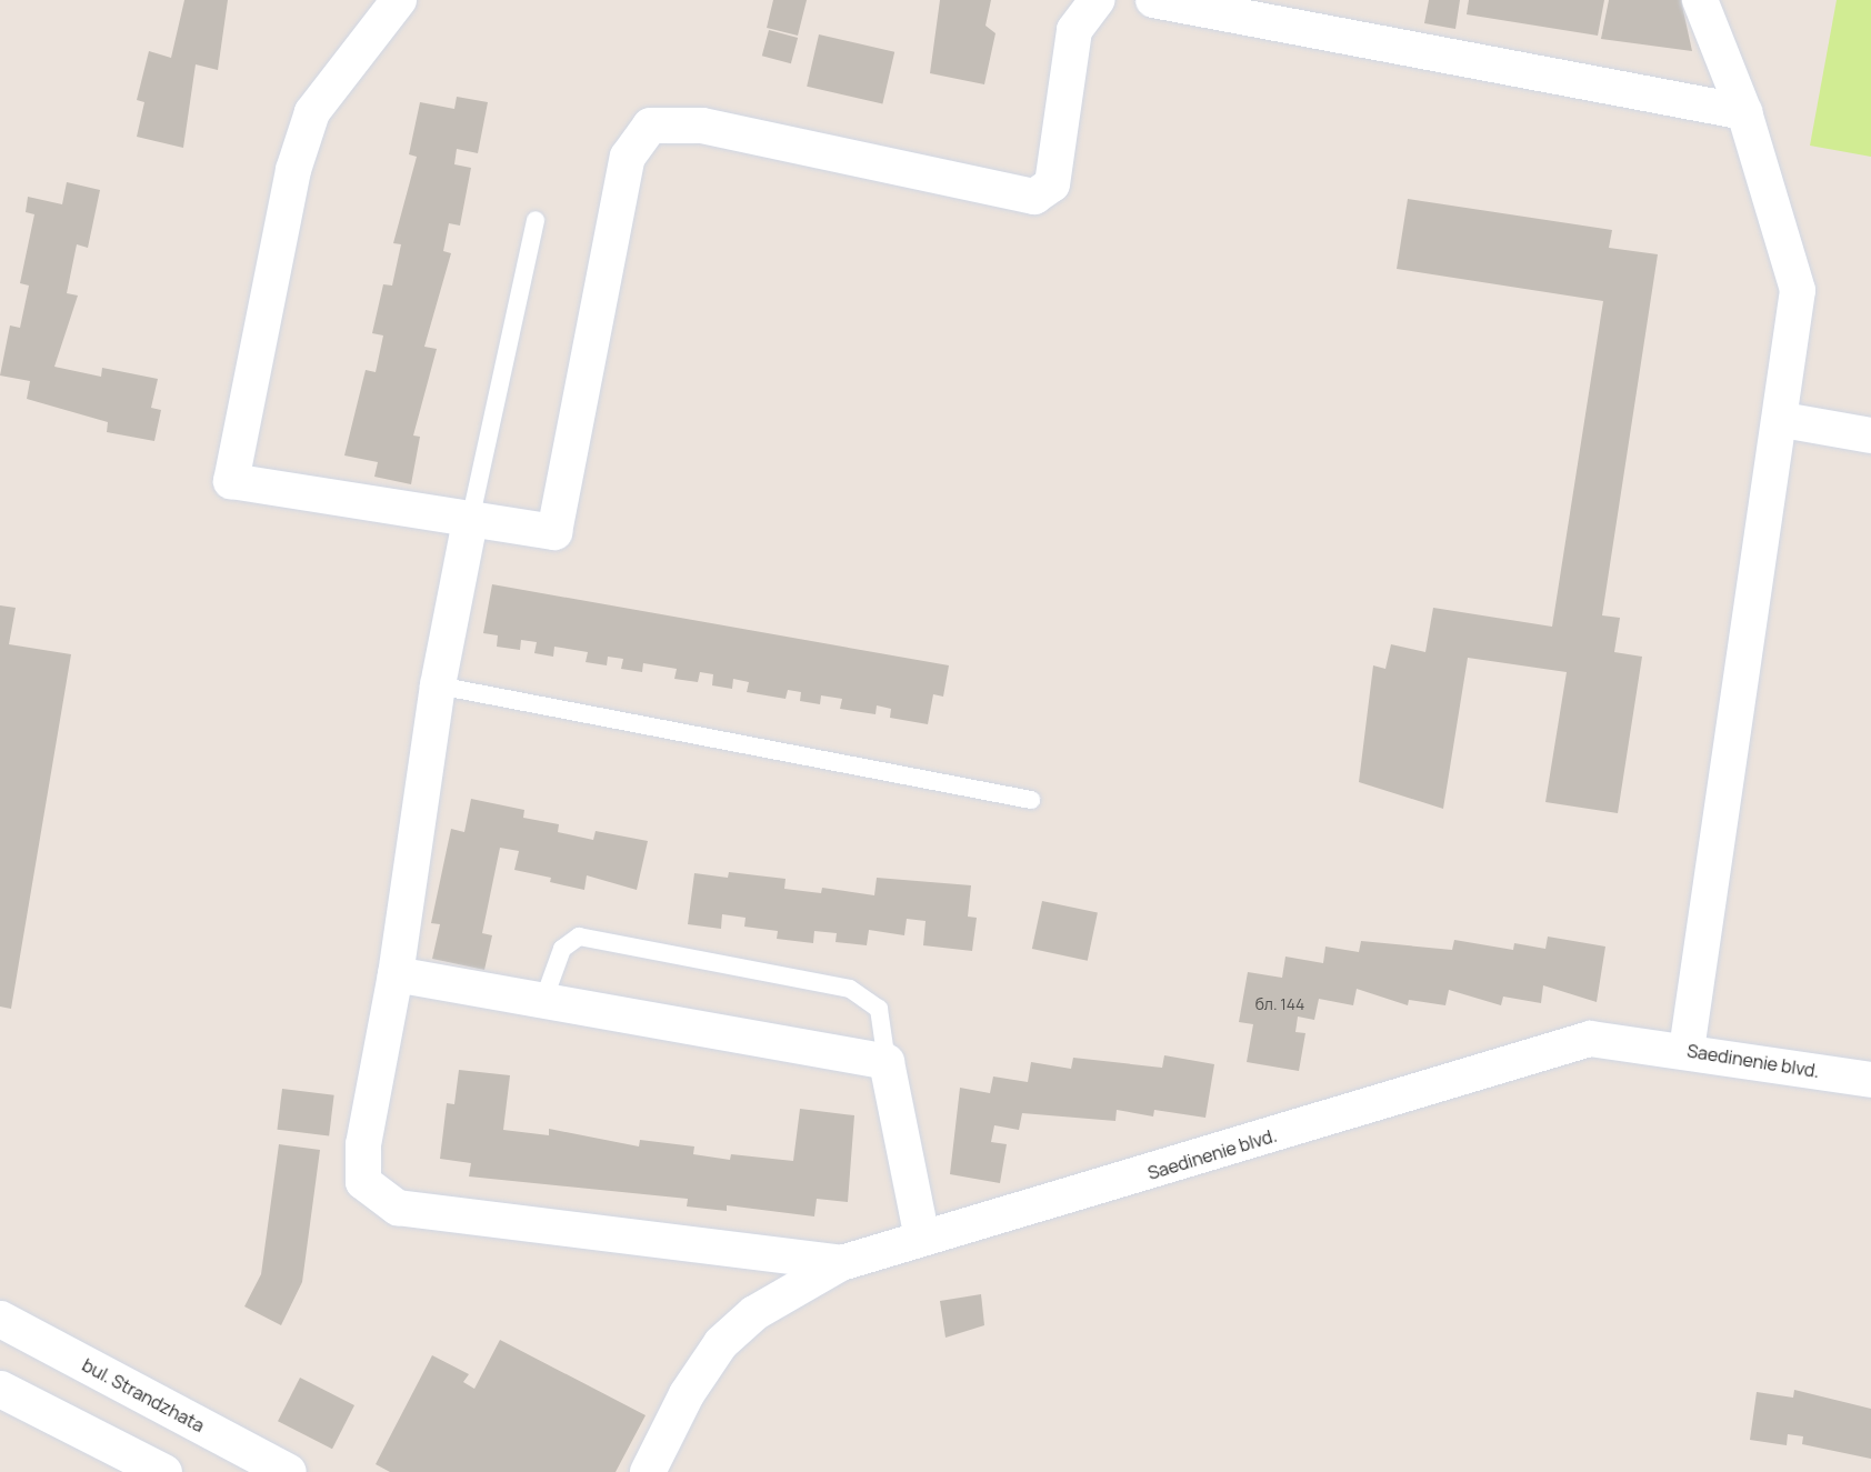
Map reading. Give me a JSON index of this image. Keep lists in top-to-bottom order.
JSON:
{
  "streets": {
    "street": ["Saedinenie blvd.", "bul. Strandzhata"]
  },
  "house_numbers": ["бл. 144"]
}
